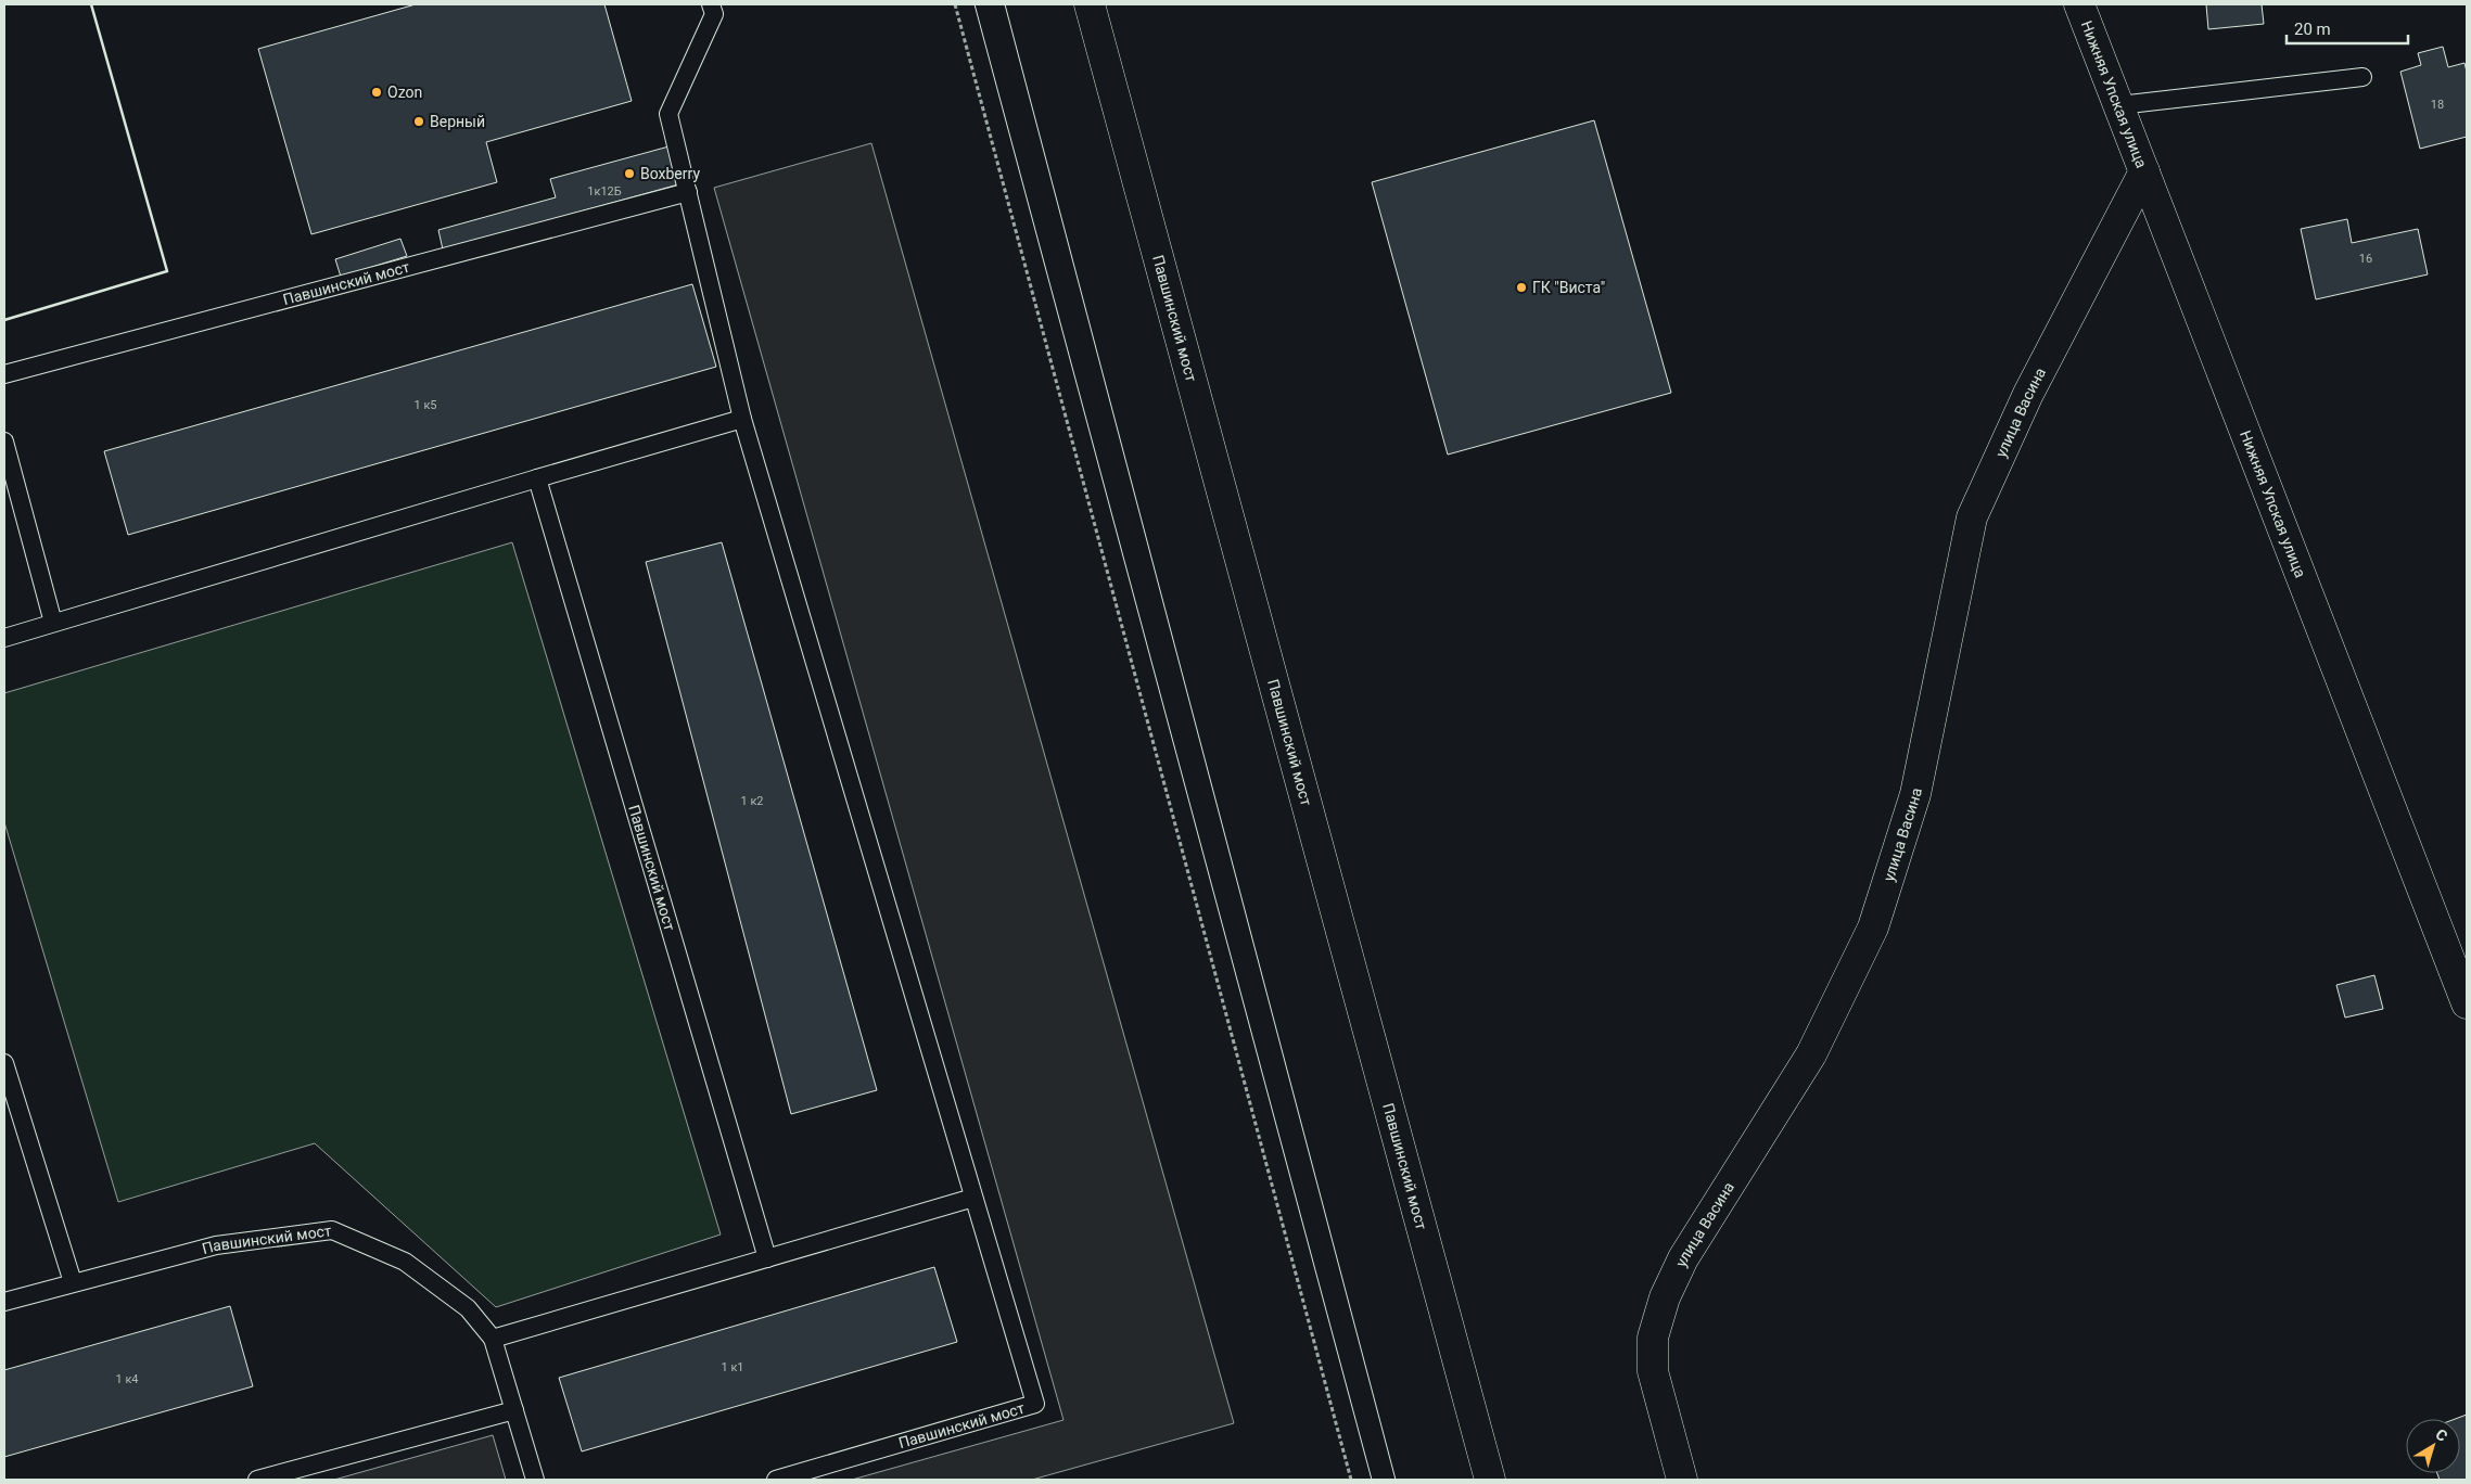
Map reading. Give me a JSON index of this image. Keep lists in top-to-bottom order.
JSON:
{
  "streets": {
    "street": ["Нижняя Упская улица", "Павшинский мост", "улица Васина"]
  },
  "crossings": [
    ["Нижняя Упская улица", "улица Васина"]
  ],
  "places": [
    "Ozon",
    "Верный",
    "Boxberry",
    "ГК \"Виста\""
  ],
  "house_numbers": [
    "18",
    "1к12Б",
    "16",
    "1 к5",
    "1 к2",
    "1 к1",
    "1 к4"
  ],
  "scale_bar": "20 m",
  "north": "top right"
}
